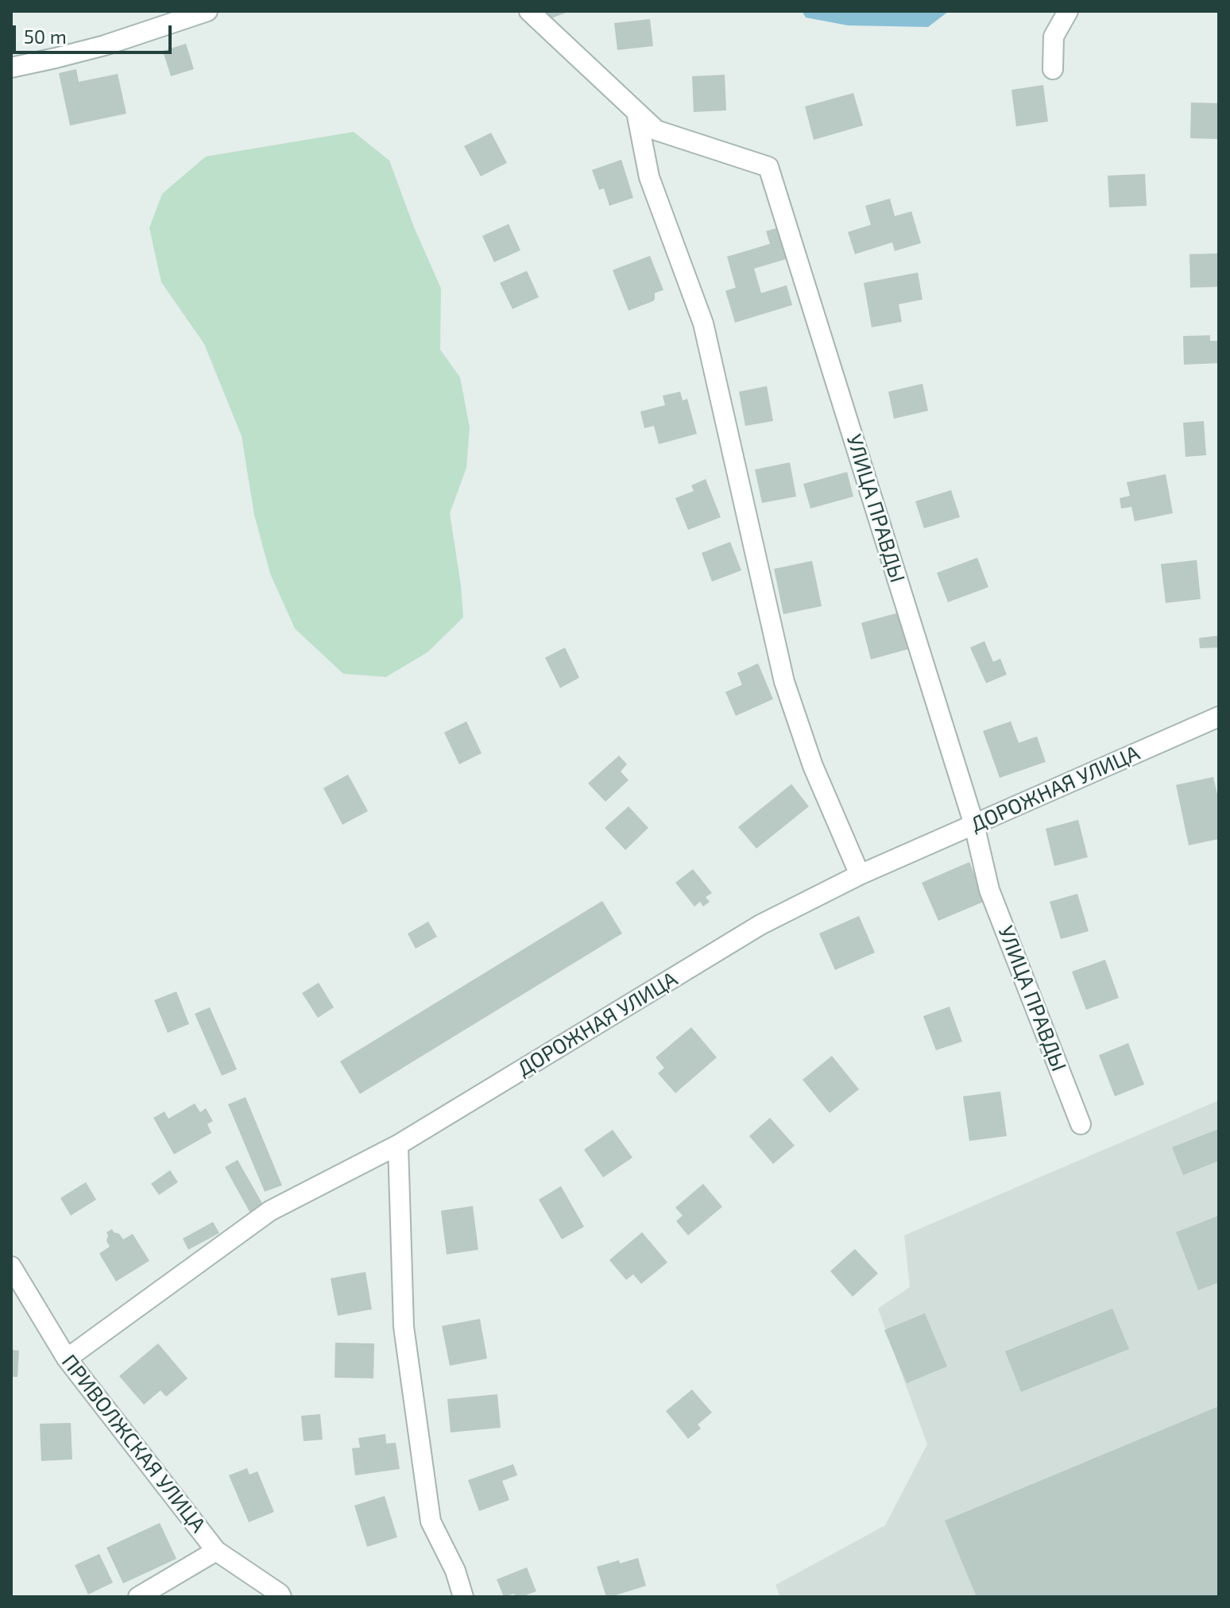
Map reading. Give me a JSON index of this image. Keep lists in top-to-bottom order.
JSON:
{
  "streets": {
    "street": ["УЛИЦА ПРАВДЫ", "ДОРОЖНАЯ УЛИЦА", "ПРИВОЛЖСКАЯ УЛИЦА"]
  },
  "crossings": [
    ["УЛИЦА ПРАВДЫ", "ДОРОЖНАЯ УЛИЦА"],
    ["ДОРОЖНАЯ УЛИЦА", "ПРИВОЛЖСКАЯ УЛИЦА"]
  ],
  "scale_bar": "50 m"
}
